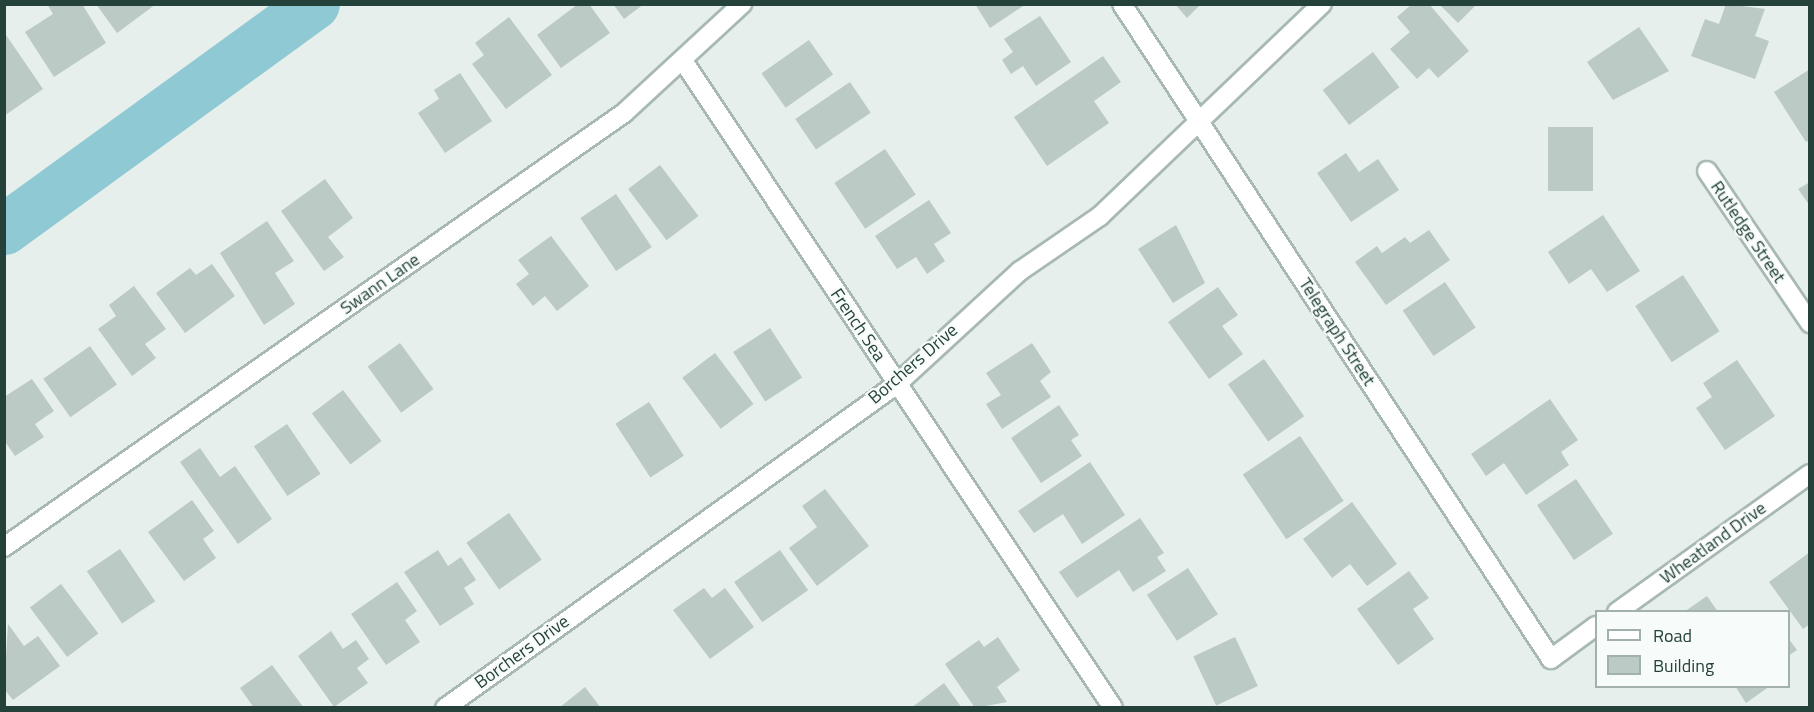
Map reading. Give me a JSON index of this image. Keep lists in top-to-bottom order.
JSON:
{
  "streets": {
    "street": [
      "Rutledge Street",
      "Swann Lane",
      "French Sea",
      "Telegraph Street",
      "Borchers Drive",
      "Wheatland Drive"
    ]
  },
  "crossings": [
    ["Swann Lane", "French Sea"],
    ["French Sea", "Borchers Drive"],
    ["Telegraph Street", "Borchers Drive"]
  ],
  "legend": ["Road", "Building"]
}
